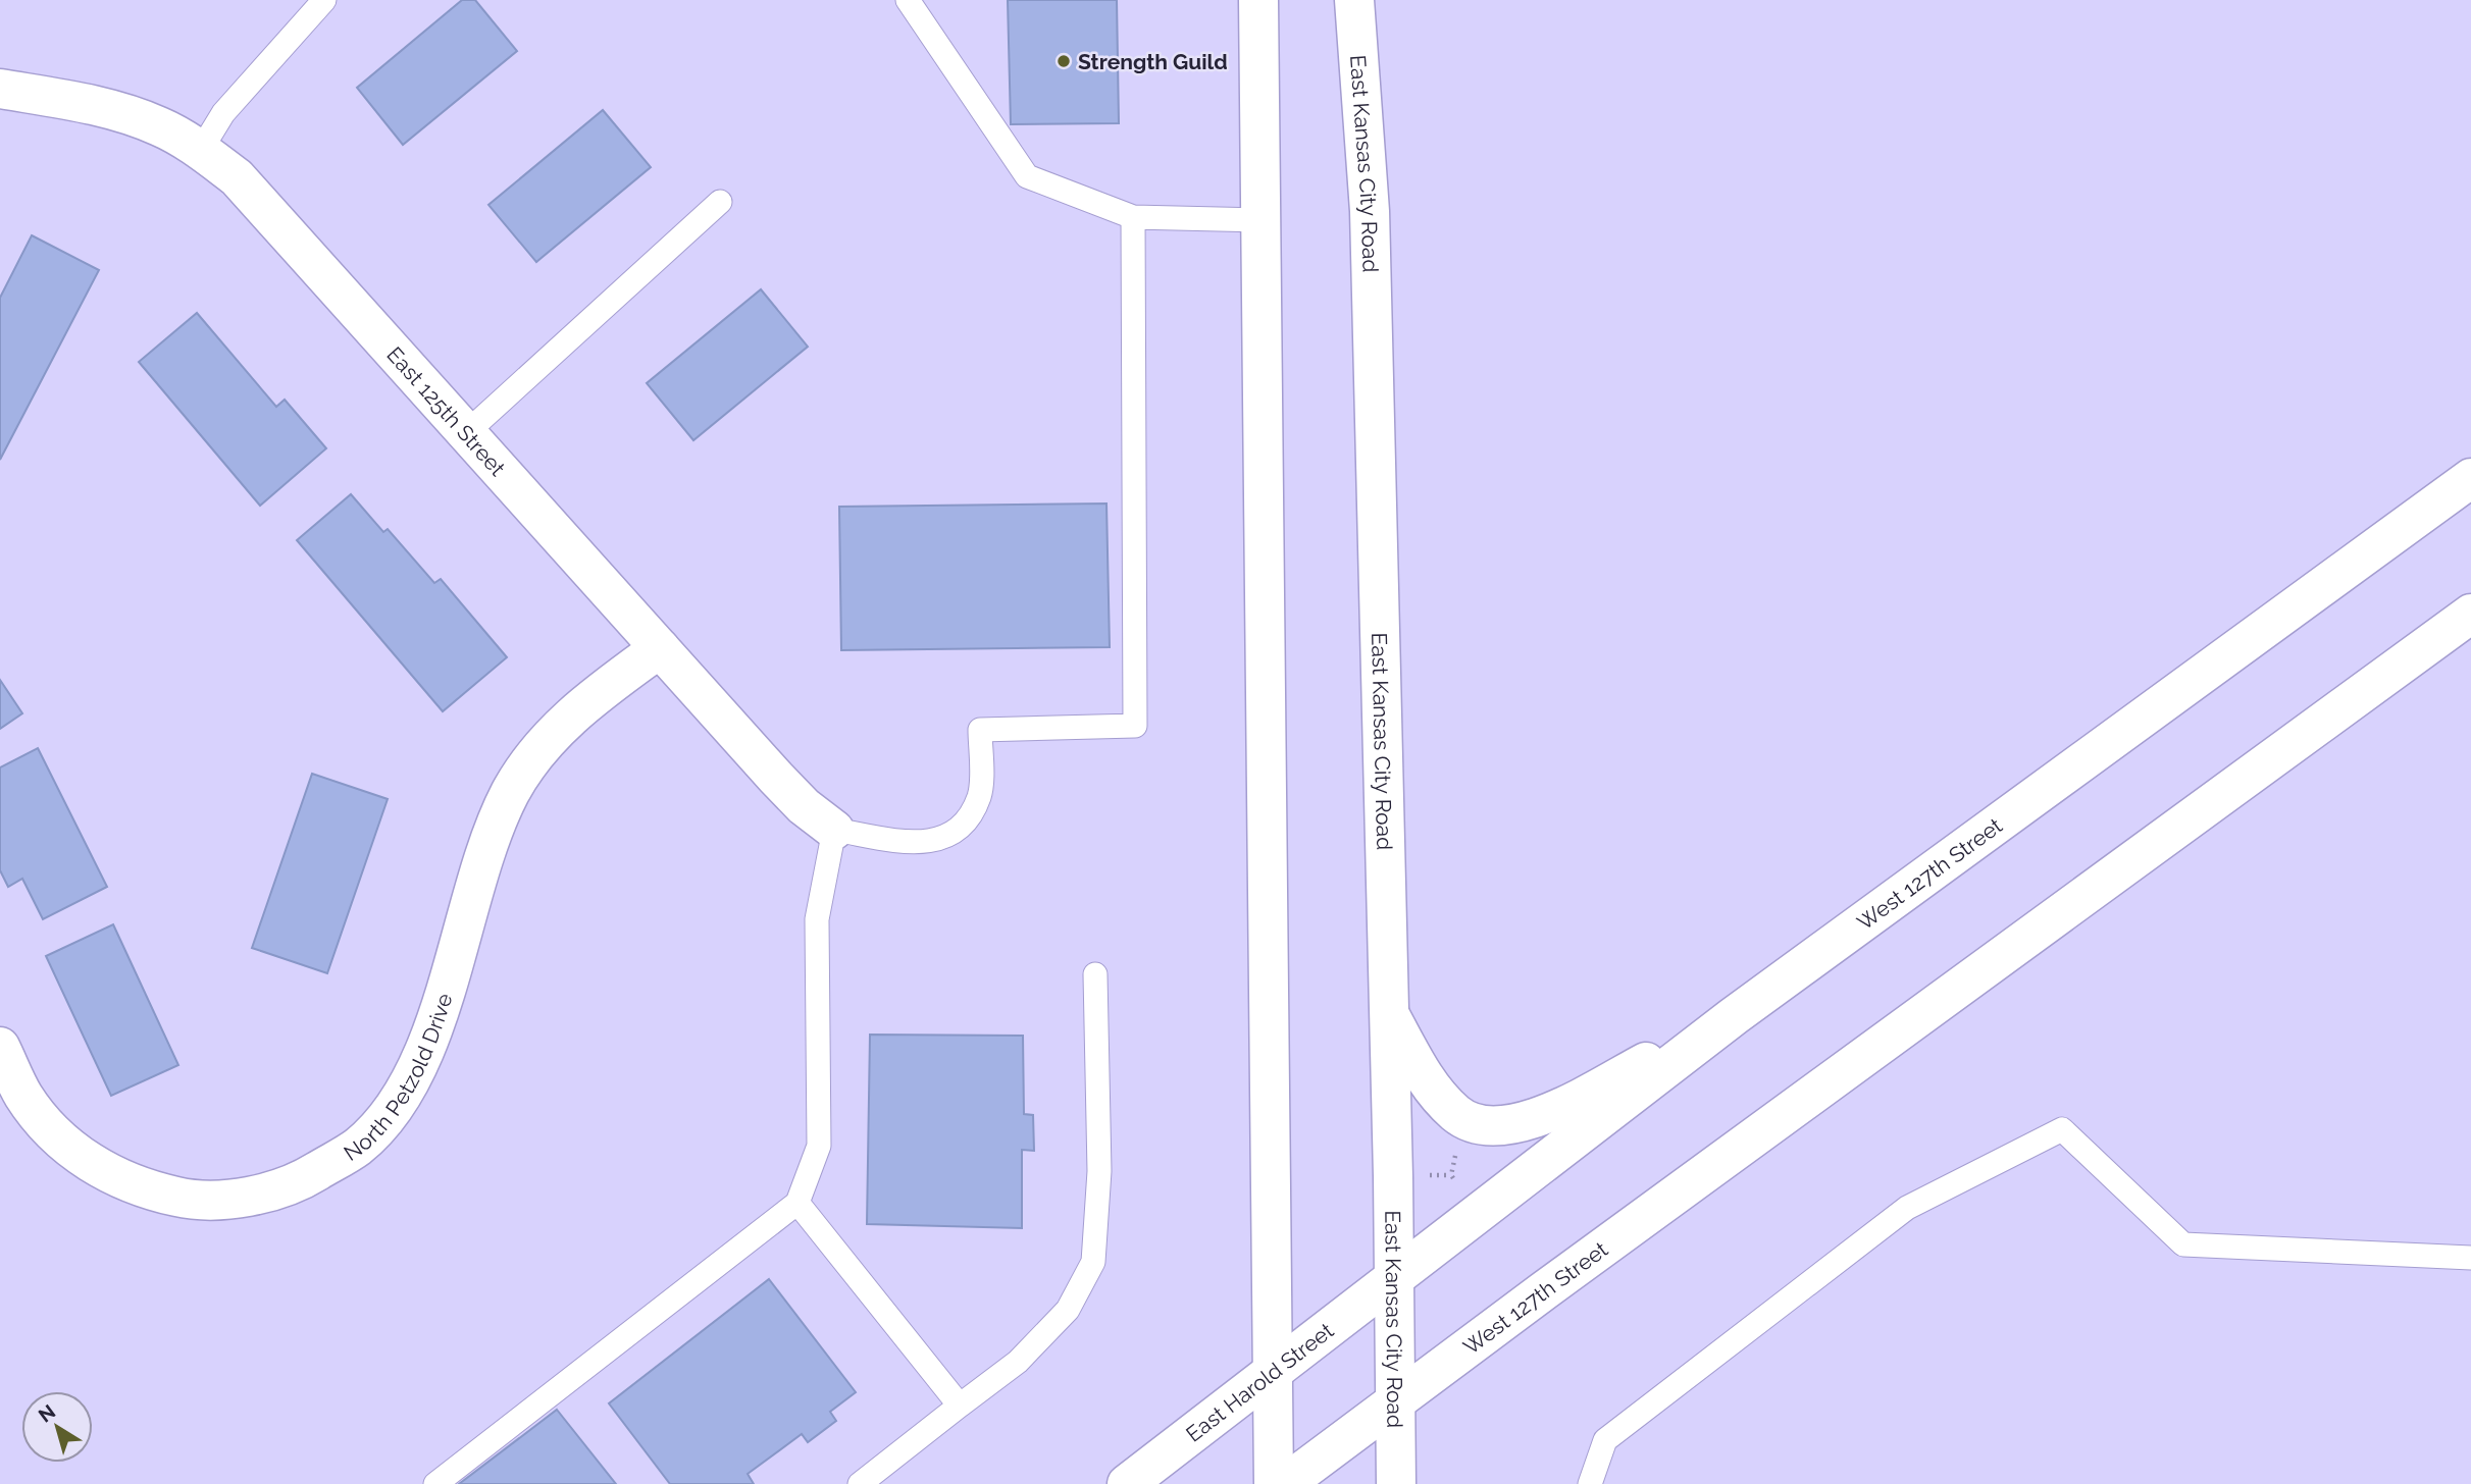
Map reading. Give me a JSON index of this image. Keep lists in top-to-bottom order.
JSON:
{
  "streets": {
    "main road": [
      "East Kansas City Road",
      "East 125th Street",
      "West 127th Street",
      "North Petzold Drive",
      "East Harold Street"
    ]
  },
  "crossings": [
    ["East Kansas City Road", "West 127th Street"],
    ["East Kansas City Road", "East Harold Street"],
    ["East 125th Street", "North Petzold Drive"],
    ["West 127th Street", "East Harold Street"]
  ],
  "places": ["Strength Guild"],
  "north": "top left"
}
